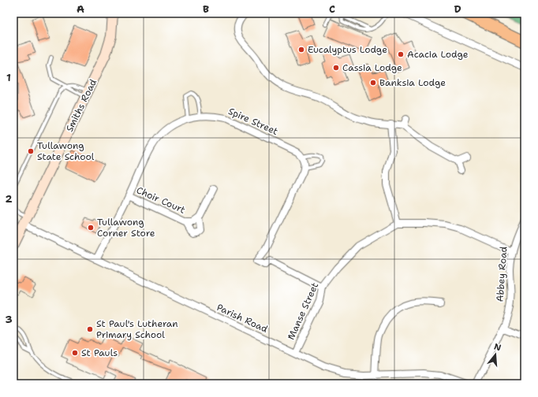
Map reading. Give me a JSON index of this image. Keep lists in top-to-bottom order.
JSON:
{
  "streets": {
    "main road": ["Smiths Road"],
    "street": [
      "Spire Street",
      "Choir Court",
      "Abbey Road",
      "Manse Street",
      "Parish Road"
    ]
  },
  "crossings": [
    ["Smiths Road", "Parish Road"],
    ["Spire Street", "Choir Court"],
    ["Spire Street", "Parish Road"],
    ["Manse Street", "Parish Road"]
  ],
  "places": [
    "Eucalyptus Lodge",
    "Acacia Lodge",
    "Cassia Lodge",
    "Banksia Lodge",
    "Tullawong State School",
    "Tullawong Corner Store",
    "St Paul's Lutheran Primary School",
    "St Pauls"
  ],
  "north": "top",
  "grid": {
    "columns": [
      "A",
      "B",
      "C",
      "D"
    ],
    "rows": ["1", "2", "3"]
  }
}
